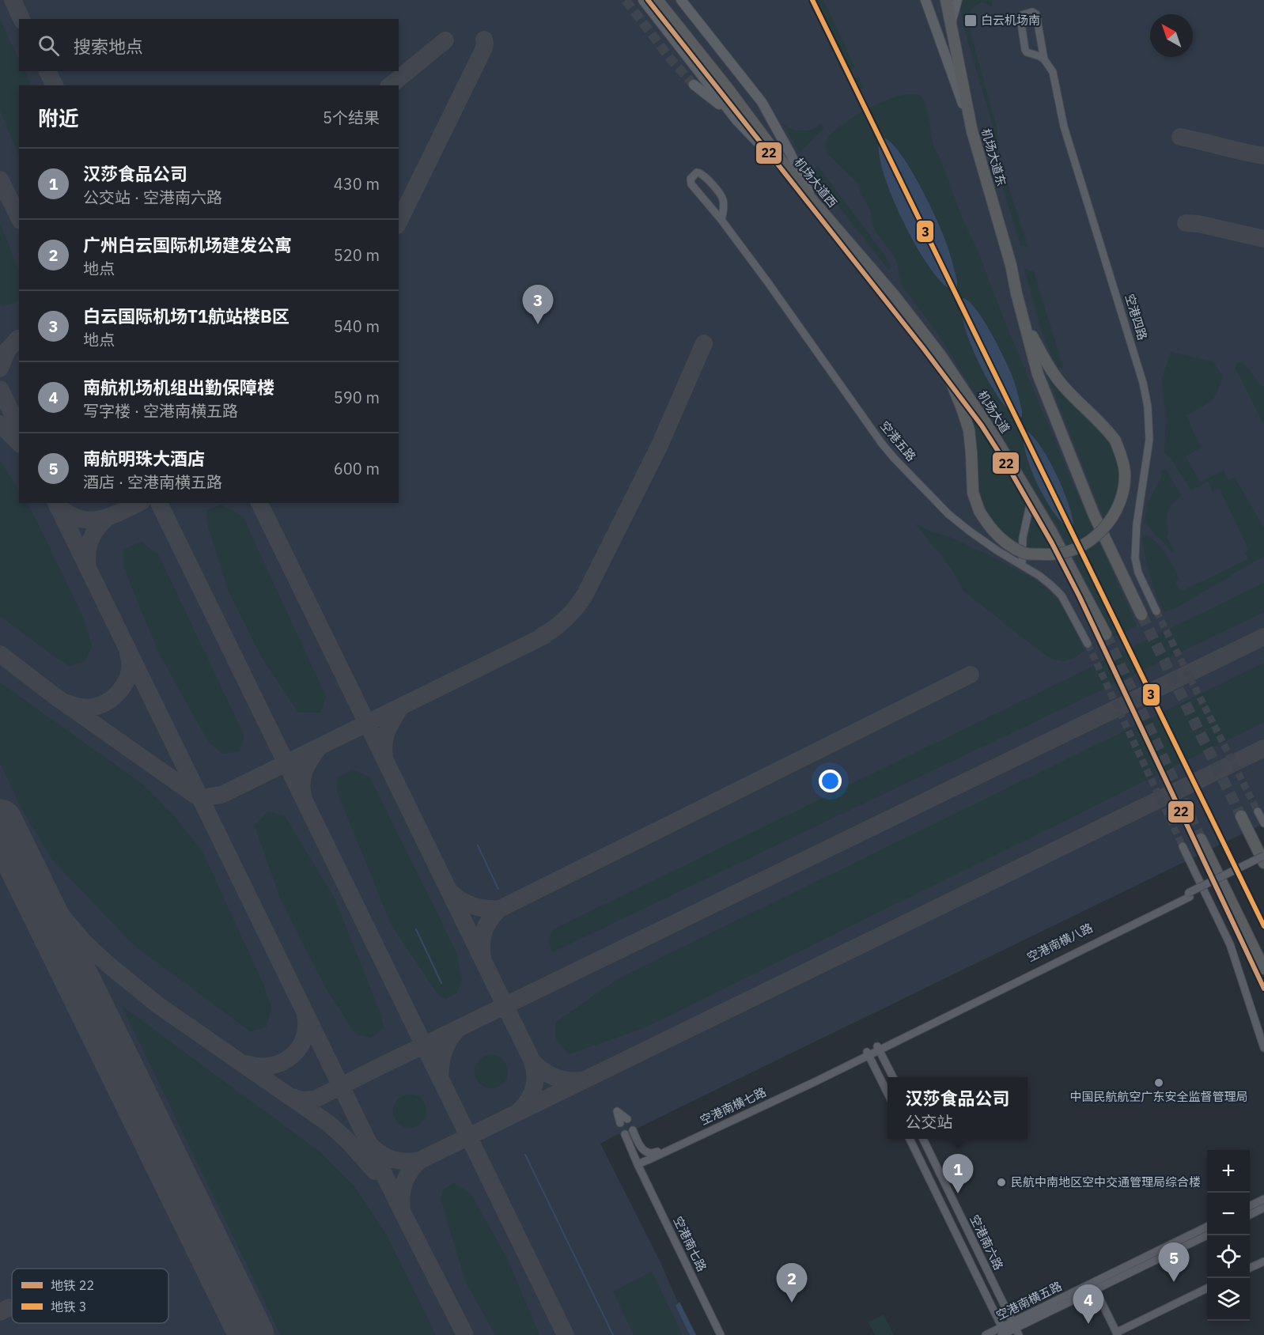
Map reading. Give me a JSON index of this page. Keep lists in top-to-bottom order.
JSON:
{
  "streets": {
    "highway": ["机场大道东", "机场大道西", "机场大道"],
    "street": [
      "空港四路",
      "空港五路",
      "空港南横八路",
      "空港南横七路",
      "空港南六路",
      "空港南七路",
      "空港南横五路"
    ]
  },
  "crossings": [
    ["机场大道西", "机场大道"],
    ["空港南横八路", "空港南横七路"],
    ["空港南横七路", "空港南七路"],
    ["空港南六路", "空港南横五路"]
  ],
  "places": {
    "transit": ["白云机场南"],
    "other": ["中国民航航空广东安全监督管理局", "民航中南地区空中交通管理局综合楼"]
  },
  "lines": ["metro line 22", "metro line 3"],
  "legend": ["地铁 22", "地铁 3"],
  "north": "top left",
  "page": {
    "search": "搜索地点",
    "heading": ["附近", "5个结果"],
    "list": [
      {
        "mark": "1",
        "name": "汉莎食品公司",
        "note": "公交站 · 空港南六路",
        "value": "430 m"
      },
      {
        "mark": "2",
        "name": "广州白云国际机场建发公寓",
        "note": "地点",
        "value": "520 m"
      },
      {
        "mark": "3",
        "name": "白云国际机场T1航站楼B区",
        "note": "地点",
        "value": "540 m"
      },
      {
        "mark": "4",
        "name": "南航机场机组出勤保障楼",
        "note": "写字楼 · 空港南横五路",
        "value": "590 m"
      },
      {
        "mark": "5",
        "name": "南航明珠大酒店",
        "note": "酒店 · 空港南横五路",
        "value": "600 m"
      }
    ],
    "pins": [
      "3",
      "1",
      "5",
      "2",
      "4"
    ],
    "popup": ["汉莎食品公司", "公交站"],
    "map_buttons": ["+", "−"]
  }
}
